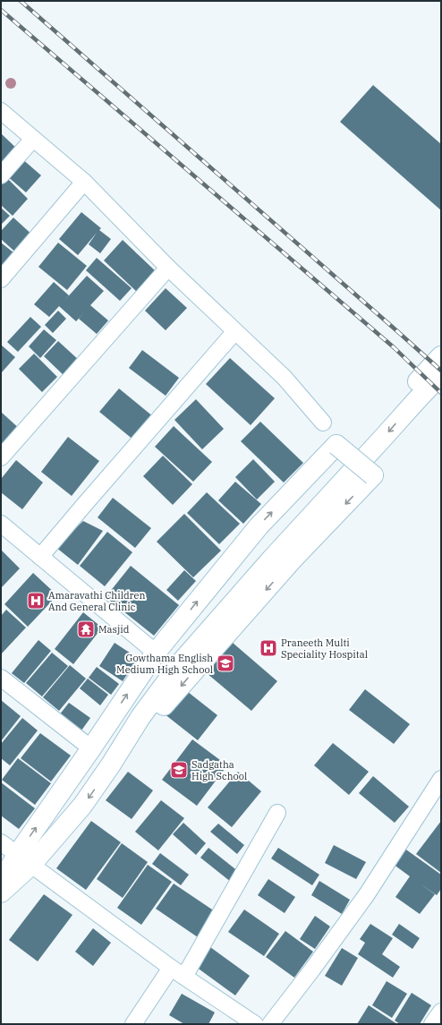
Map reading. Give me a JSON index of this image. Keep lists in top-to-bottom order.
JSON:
{
  "places": {
    "hospital": ["Amaravathi Children And General Clinic", "Praneeth Multi Speciality Hospital"],
    "temple": ["Masjid"],
    "school or university": ["Gowthama English Medium High School", "Sadgatha High School"]
  }
}
